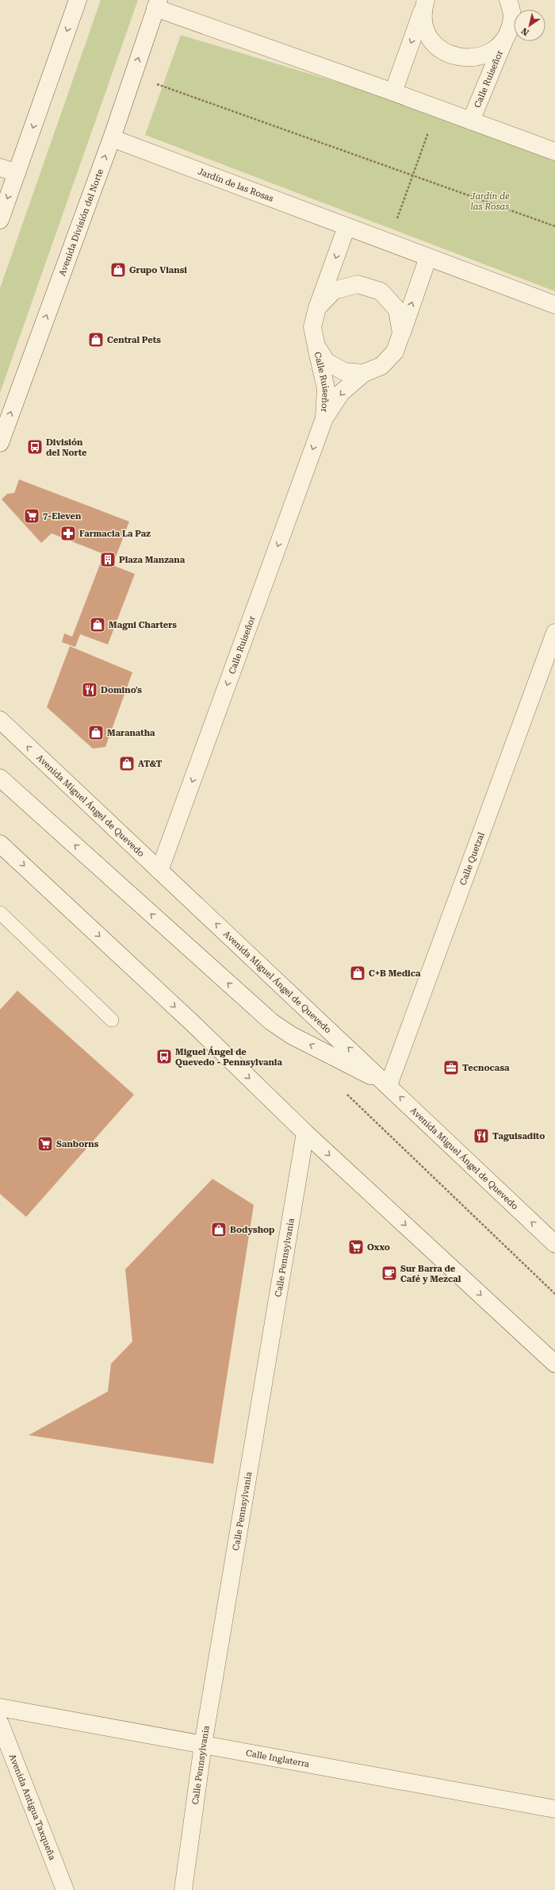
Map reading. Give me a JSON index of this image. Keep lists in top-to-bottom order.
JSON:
{
  "streets": {
    "street": [
      "Calle Ruiseñor",
      "Jardín de las Rosas",
      "Avenida División del Norte",
      "Avenida Miguel Ángel de Quevedo",
      "Calle Quetzal",
      "Calle Pennsylvania",
      "Calle Inglaterra",
      "Avenida Antigua Taxqueña"
    ]
  },
  "crossings": [
    ["Calle Ruiseñor", "Avenida Miguel Ángel de Quevedo"],
    ["Jardín de las Rosas", "Avenida División del Norte"],
    ["Avenida Miguel Ángel de Quevedo", "Calle Quetzal"],
    ["Calle Pennsylvania", "Calle Inglaterra"]
  ],
  "one_way": ["Calle Ruiseñor"],
  "parks": ["Jardín de las Rosas"],
  "places": {
    "shop": [
      "Grupo Viansi",
      "Central Pets",
      "Magni Charters",
      "Maranatha",
      "AT&T",
      "C+B Medica",
      "Bodyshop"
    ],
    "bus stop": ["División del Norte", "Miguel Ángel de Quevedo - Pennsylvania"],
    "supermarket": ["7-Eleven", "Sanborns", "Oxxo"],
    "pharmacy": ["Farmacia La Paz"],
    "building": ["Plaza Manzana"],
    "restaurant": ["Domino's", "Taguisadito"],
    "office": ["Tecnocasa"],
    "cafe": ["Sur Barra de Café y Mezcal"]
  },
  "north": "bottom left"
}
